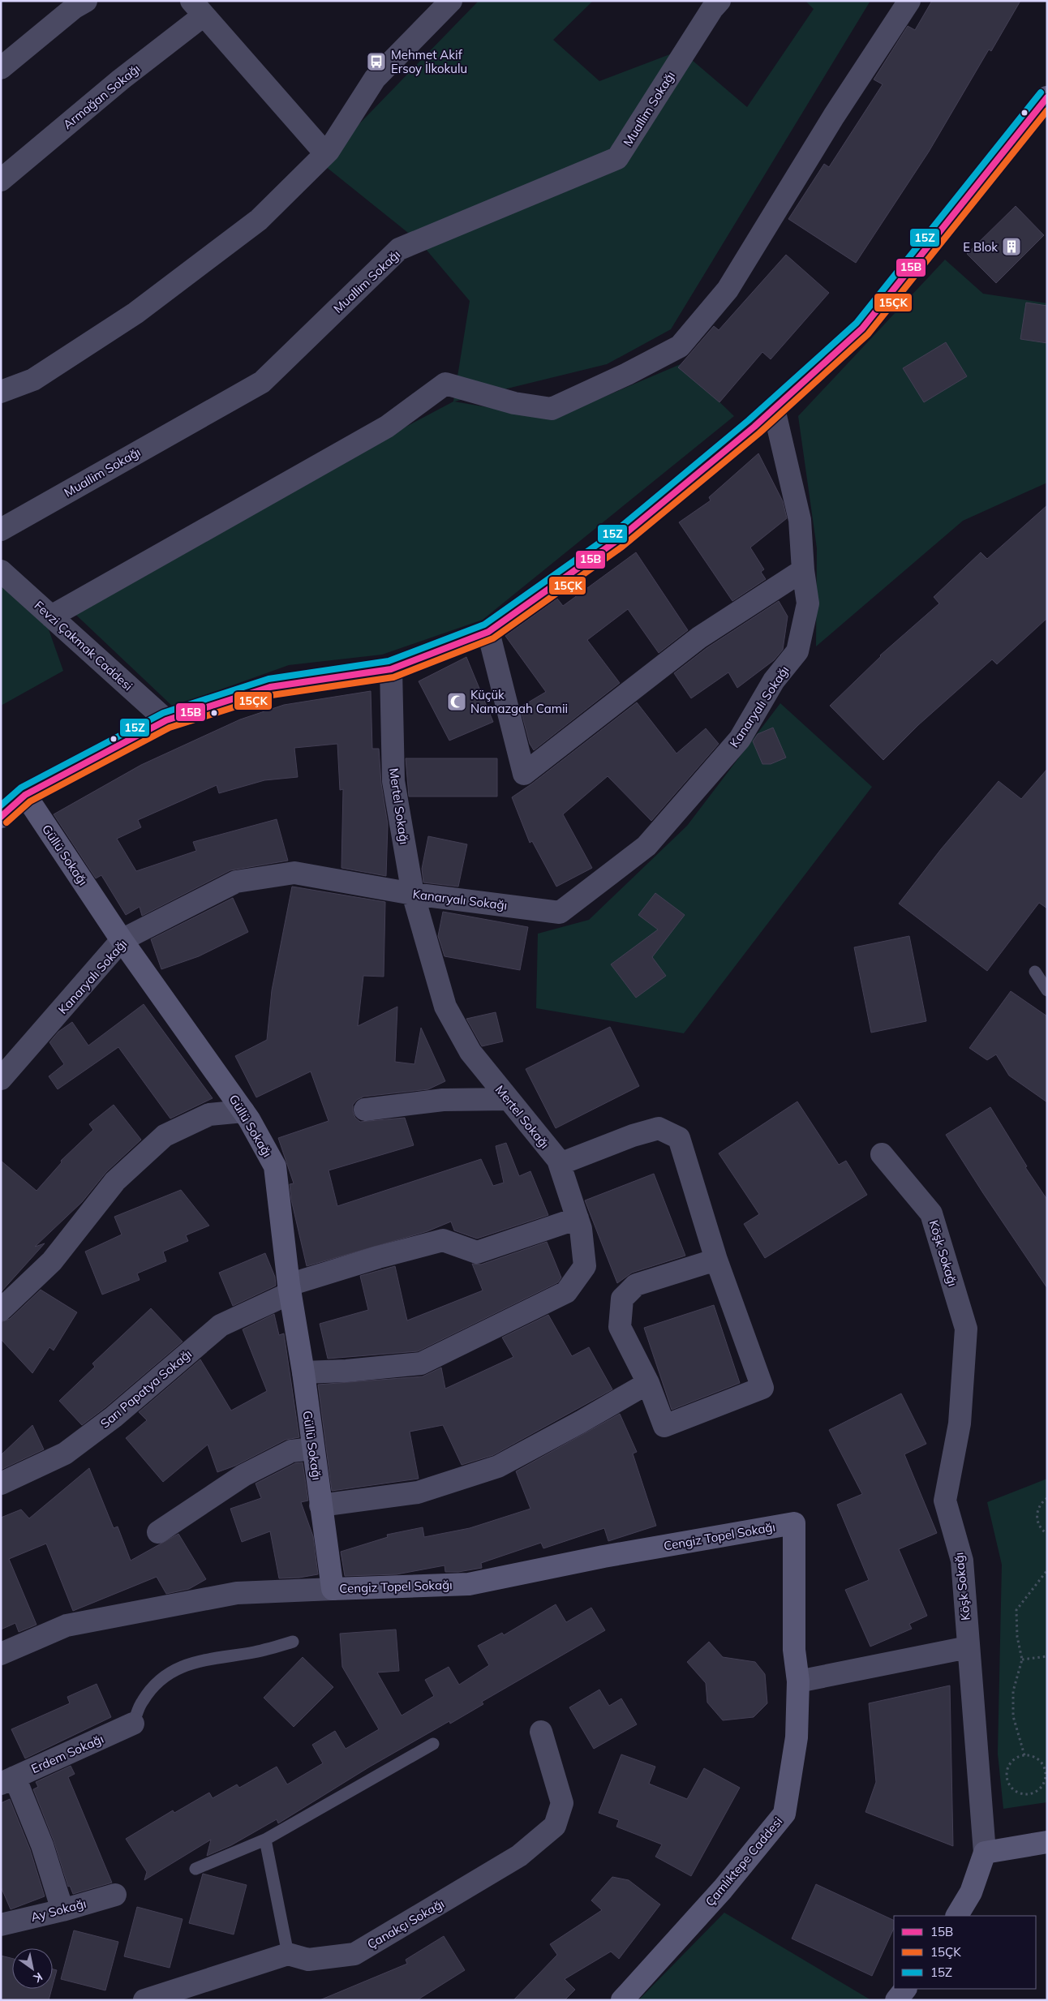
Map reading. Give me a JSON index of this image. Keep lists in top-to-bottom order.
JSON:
{
  "streets": {
    "street": [
      "Armağan Sokağı",
      "Muallim Sokağı",
      "Fevzi Çakmak Caddesi",
      "Kanaryalı Sokağı",
      "Mertel Sokağı",
      "Güllü Sokağı",
      "Köşk Sokağı",
      "Sarı Papatya Sokağı",
      "Cengiz Topel Sokağı",
      "Erdem Sokağı",
      "Çamlıktepe Caddesi",
      "Ay Sokağı",
      "Çanakçı Sokağı"
    ]
  },
  "crossings": [
    ["Kanaryalı Sokağı", "Mertel Sokağı"],
    ["Kanaryalı Sokağı", "Güllü Sokağı"],
    ["Mertel Sokağı", "Güllü Sokağı"],
    ["Mertel Sokağı", "Sarı Papatya Sokağı"],
    ["Güllü Sokağı", "Sarı Papatya Sokağı"],
    ["Güllü Sokağı", "Cengiz Topel Sokağı"],
    ["Cengiz Topel Sokağı", "Çamlıktepe Caddesi"]
  ],
  "places": {
    "bus stop": ["Mehmet Akif Ersoy İlkokulu"],
    "building": ["E Blok"],
    "mosque": ["Küçük Namazgah Camii"]
  },
  "lines": ["transit line 15Z", "transit line 15B", "transit line 15ÇK"],
  "legend": ["15B", "15ÇK", "15Z"],
  "north": "bottom right"
}
